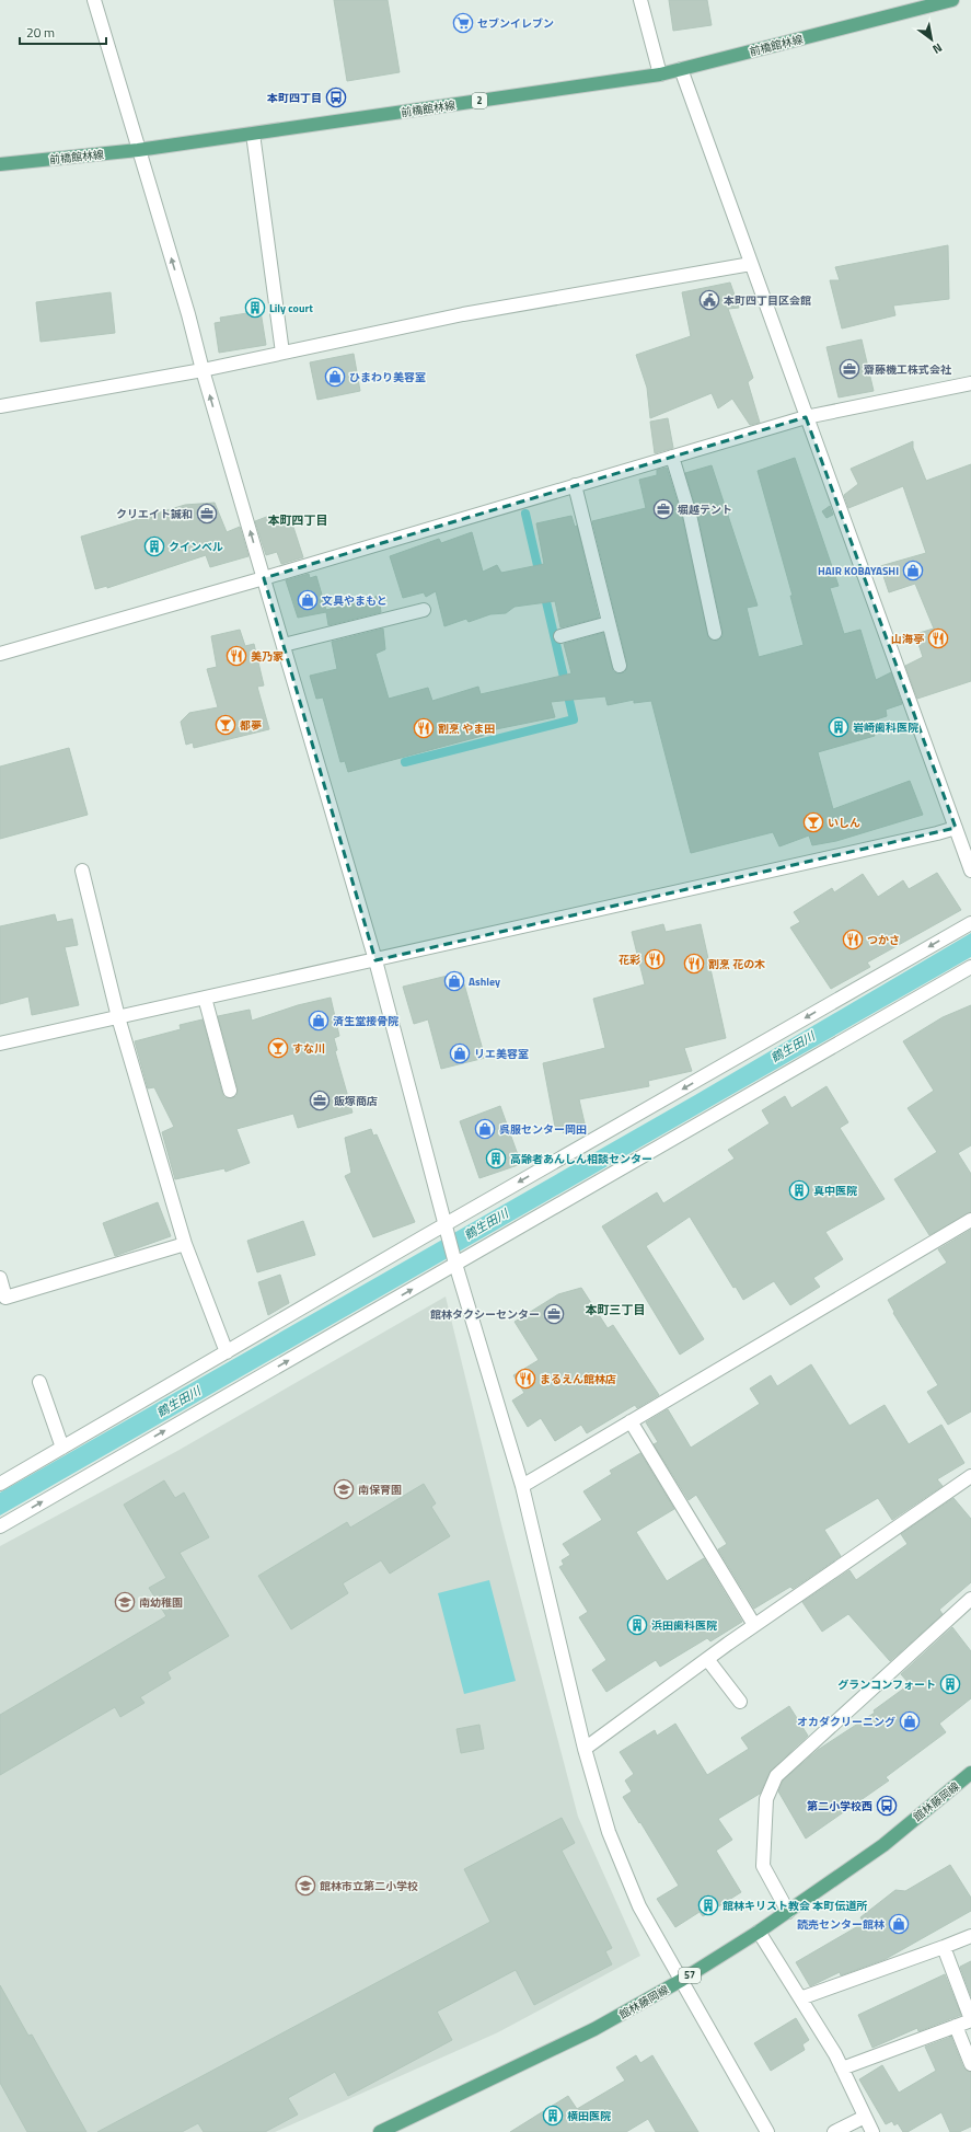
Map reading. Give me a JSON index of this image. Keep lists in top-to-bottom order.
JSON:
{
  "streets": {
    "main road": [
      "前橋館林線",
      "2",
      "館林藤岡線",
      "57"
    ]
  },
  "districts": ["本町四丁目", "本町三丁目"],
  "water": ["鶴生田川"],
  "places": {
    "supermarket": ["セブンイレブン"],
    "bus stop": ["本町四丁目", "第二小学校西"],
    "public building": ["本町四丁目区会館"],
    "building": [
      "Lily court",
      "クインベル",
      "岩崎歯科医院",
      "高齢者あんしん相談センター",
      "真中医院",
      "浜田歯科医院",
      "グランコンフォート",
      "館林キリスト教会 本町伝道所",
      "横田医院"
    ],
    "office": [
      "齋藤機工株式会社",
      "堀越テント",
      "クリエイト誠和",
      "飯塚商店",
      "館林タクシーセンター"
    ],
    "shop": [
      "ひまわり美容室",
      "HAIR KOBAYASHI",
      "文具やまもと",
      "Ashley",
      "済生堂接骨院",
      "リエ美容室",
      "呉服センター岡田",
      "オカダクリーニング",
      "読売センター館林"
    ],
    "restaurant": [
      "山海亭",
      "美乃家",
      "割烹 やま田",
      "つかさ",
      "花彩",
      "割烹 花の木",
      "まるえん館林店"
    ],
    "bar": ["都夢", "いしん", "すな川"],
    "school or university": ["南保育園", "南幼稚園", "館林市立第二小学校"]
  },
  "scale_bar": "20 m",
  "north": "bottom right"
}
